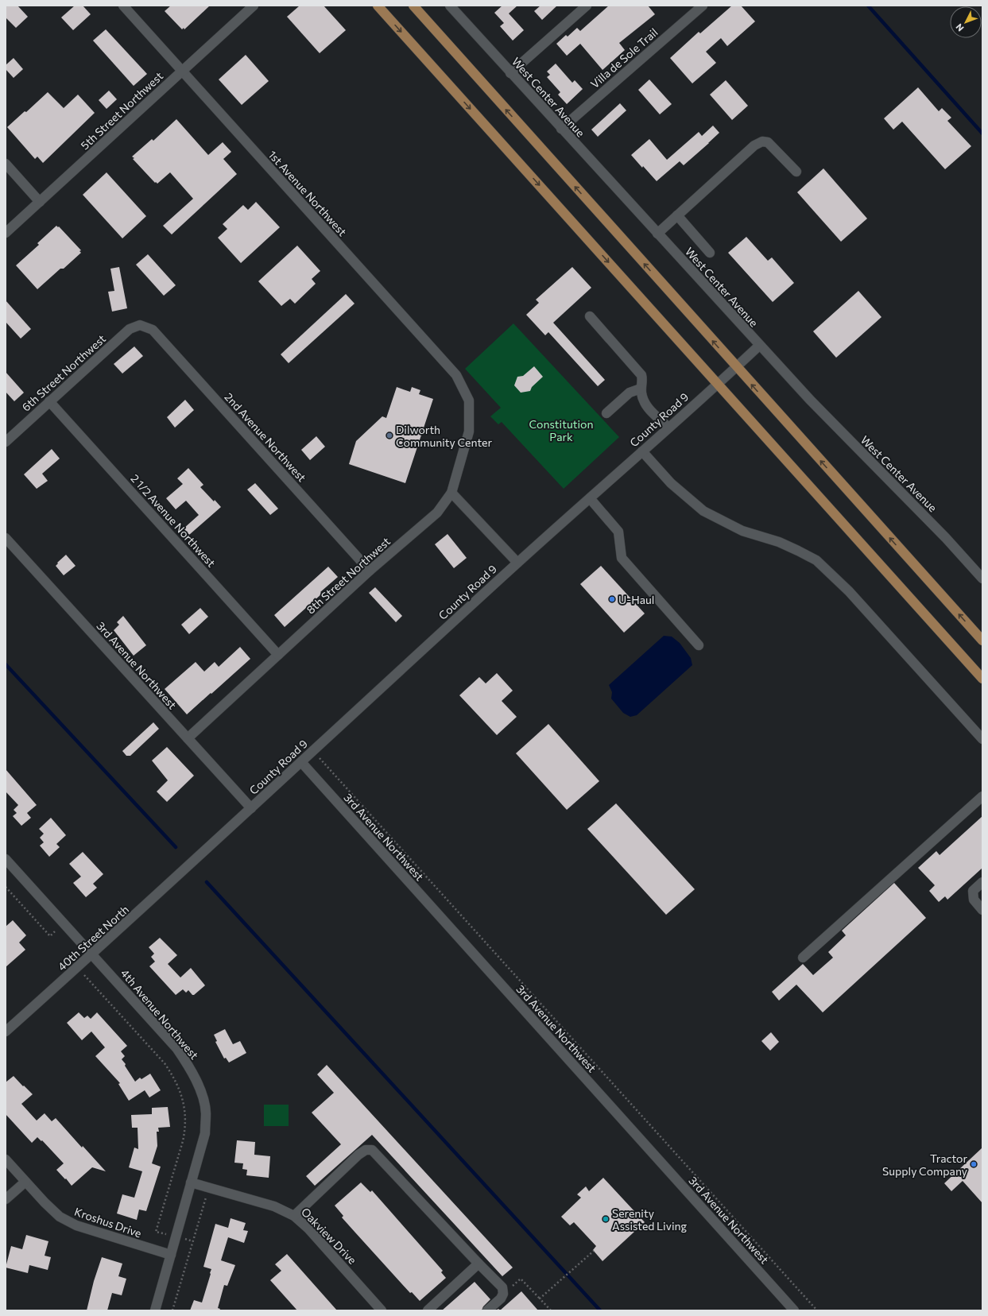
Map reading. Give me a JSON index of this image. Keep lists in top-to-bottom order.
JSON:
{
  "streets": {
    "street": [
      "Villa de Sole Trail",
      "West Center Avenue",
      "5th Street Northwest",
      "1st Avenue Northwest",
      "6th Street Northwest",
      "County Road 9",
      "2nd Avenue Northwest",
      "2 1/2 Avenue Northwest",
      "8th Street Northwest",
      "3rd Avenue Northwest",
      "40th Street North",
      "4th Avenue Northwest",
      "Kroshus Drive",
      "Oakview Drive"
    ]
  },
  "crossings": [
    ["Villa de Sole Trail", "West Center Avenue"],
    ["West Center Avenue", "County Road 9"],
    ["5th Street Northwest", "1st Avenue Northwest"],
    ["1st Avenue Northwest", "8th Street Northwest"],
    ["6th Street Northwest", "2nd Avenue Northwest"],
    ["6th Street Northwest", "2 1/2 Avenue Northwest"],
    ["County Road 9", "3rd Avenue Northwest"],
    ["County Road 9", "40th Street North"],
    ["2nd Avenue Northwest", "8th Street Northwest"],
    ["2 1/2 Avenue Northwest", "8th Street Northwest"],
    ["8th Street Northwest", "3rd Avenue Northwest"],
    ["40th Street North", "4th Avenue Northwest"],
    ["4th Avenue Northwest", "Kroshus Drive"],
    ["4th Avenue Northwest", "Oakview Drive"]
  ],
  "parks": ["Constitution Park"],
  "places": [
    "Dilworth Community Center",
    "U-Haul",
    "Tractor Supply Company",
    "Serenity Assisted Living"
  ],
  "north": "bottom left"
}
